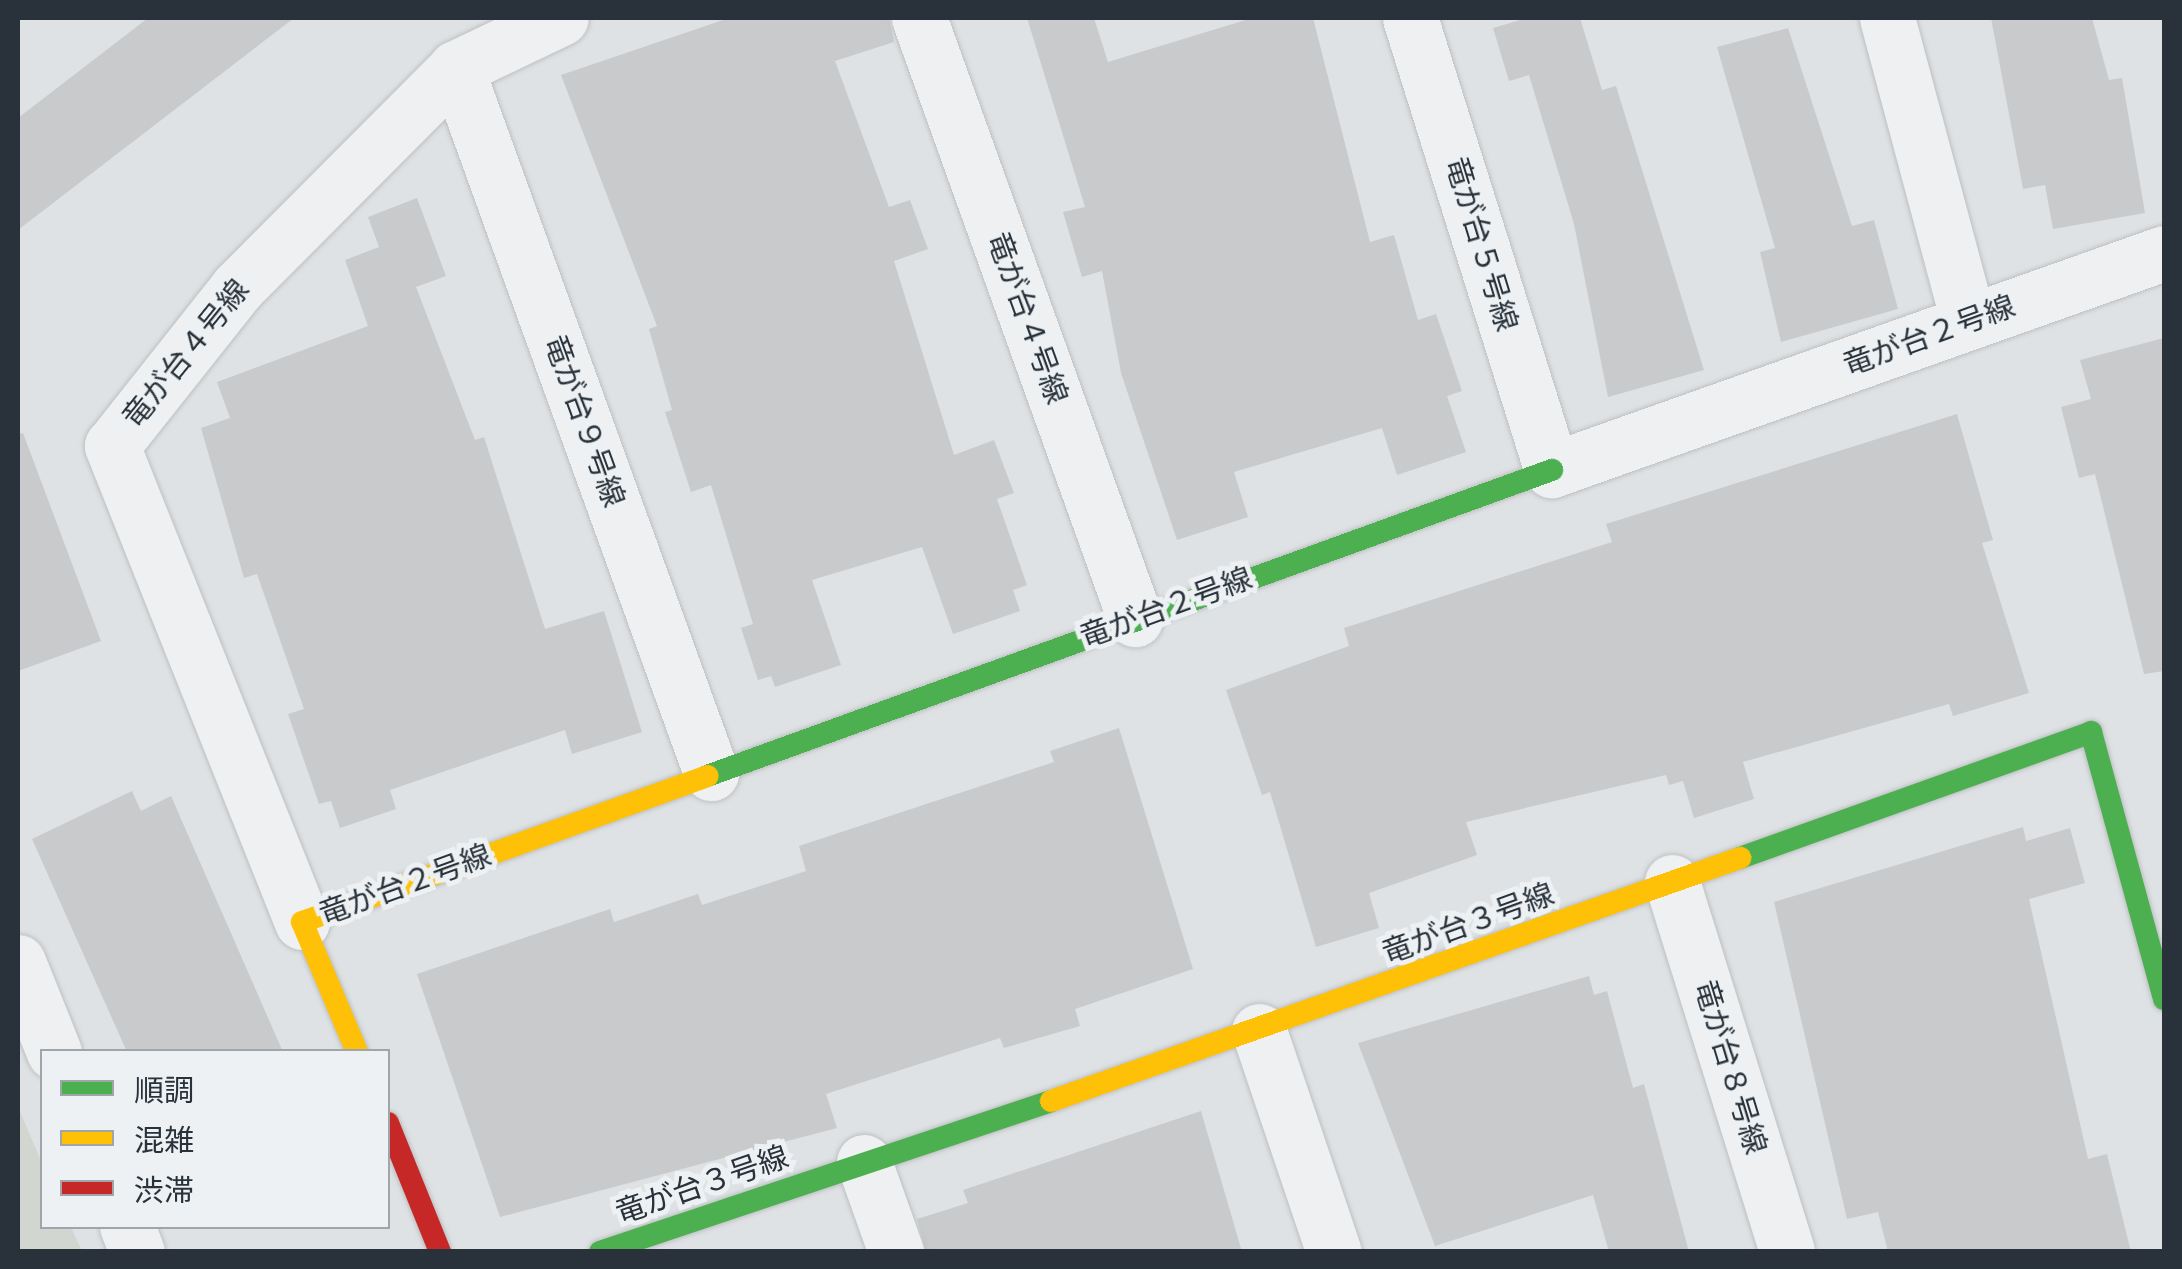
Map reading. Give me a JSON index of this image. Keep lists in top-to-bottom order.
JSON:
{
  "streets": {
    "street": [
      "竜が台５号線",
      "竜が台４号線",
      "竜が台２号線",
      "竜が台９号線",
      "竜が台３号線",
      "竜が台８号線"
    ]
  },
  "crossings": [
    ["竜が台５号線", "竜が台２号線"],
    ["竜が台４号線", "竜が台２号線"],
    ["竜が台４号線", "竜が台９号線"],
    ["竜が台２号線", "竜が台９号線"],
    ["竜が台３号線", "竜が台８号線"]
  ],
  "legend": ["順調", "混雑", "渋滞"]
}
